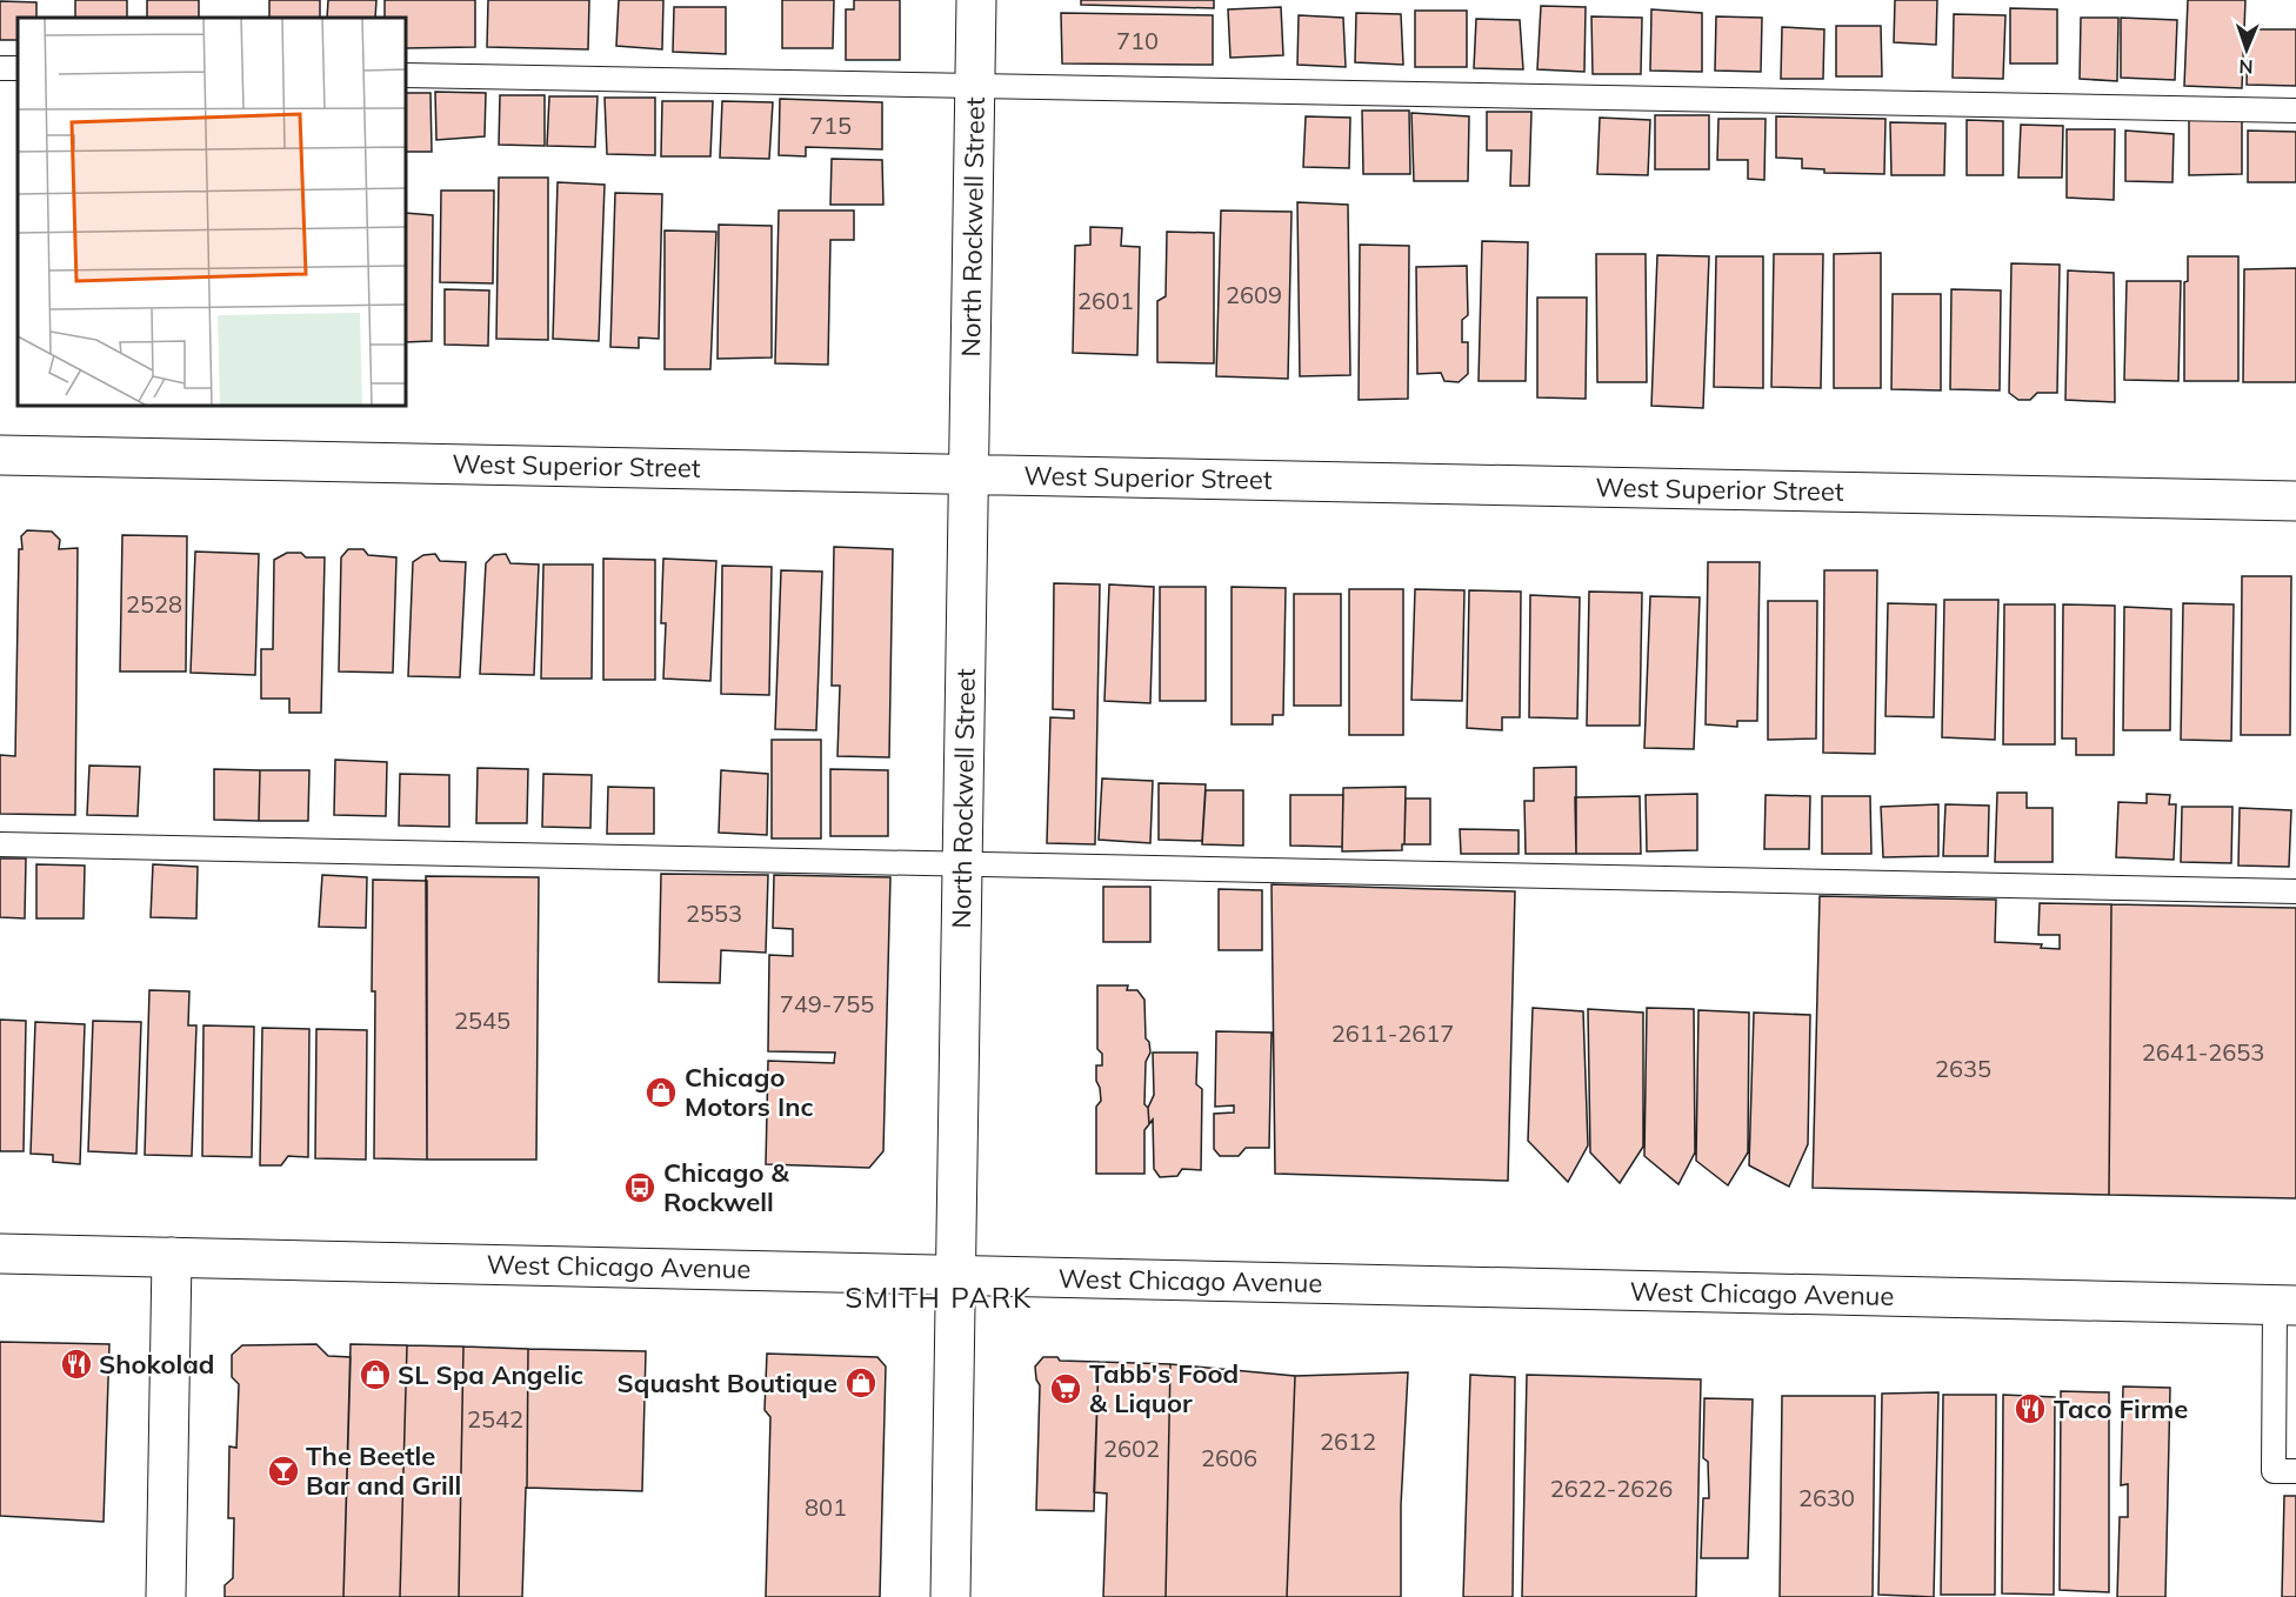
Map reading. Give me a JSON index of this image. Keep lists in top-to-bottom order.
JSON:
{
  "streets": {
    "street": ["North Rockwell Street", "West Superior Street", "West Chicago Avenue"]
  },
  "crossings": [
    ["North Rockwell Street", "West Superior Street"],
    ["North Rockwell Street", "West Chicago Avenue"]
  ],
  "districts": ["SMITH PARK"],
  "places": {
    "shop": ["Chicago Motors Inc", "SL Spa Angelic", "Squasht Boutique"],
    "bus stop": ["Chicago & Rockwell"],
    "restaurant": ["Shokolad", "Taco Firme"],
    "supermarket": ["Tabb's Food & Liquor"],
    "bar": ["The Beetle Bar and Grill"]
  },
  "house_numbers": [
    "710",
    "715",
    "2609",
    "2601",
    "2528",
    "2553",
    "749-755",
    "2545",
    "2611-2617",
    "2641-2653",
    "2635",
    "2542",
    "2612",
    "2602",
    "2606",
    "2622-2626",
    "2630",
    "801"
  ],
  "north": "bottom"
}
